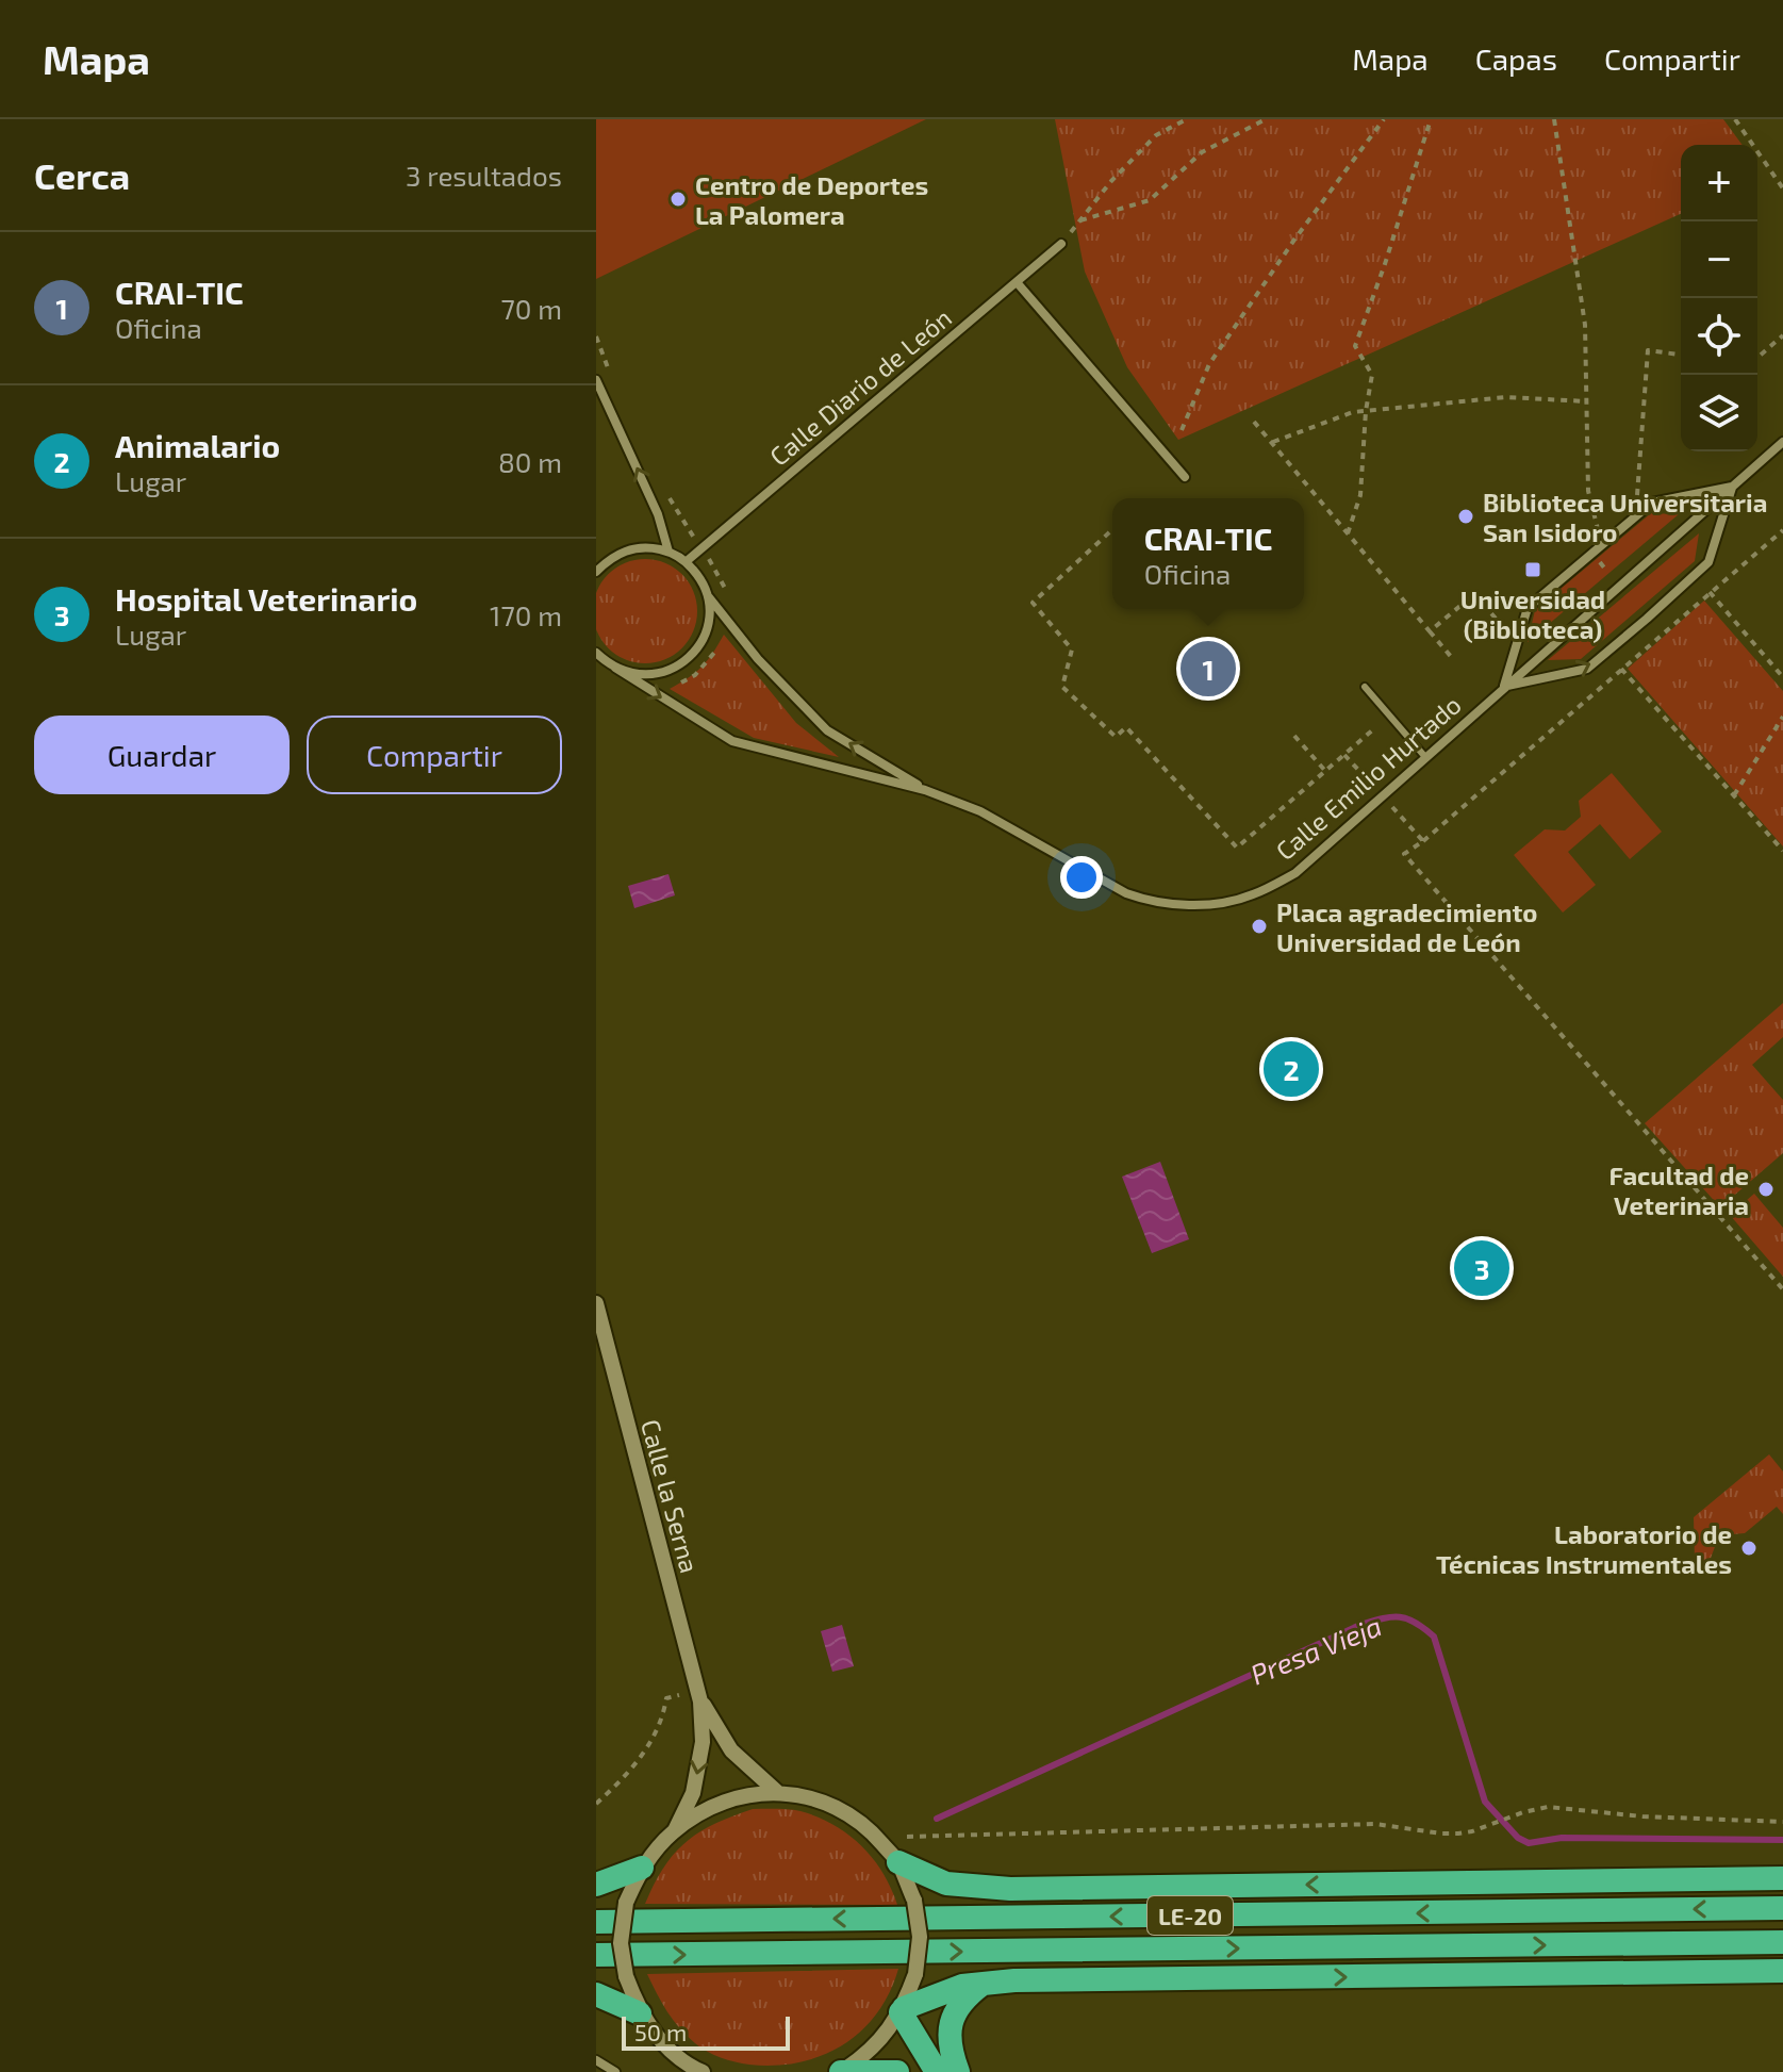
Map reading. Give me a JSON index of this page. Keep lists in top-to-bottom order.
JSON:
{
  "streets": {
    "highway": ["LE-20"],
    "street": ["Calle Diario de León", "Calle Emilio Hurtado", "Calle la Serna"]
  },
  "crossings": [
    ["Calle Diario de León", "Calle Emilio Hurtado"]
  ],
  "water": ["Presa Vieja"],
  "places": {
    "other": [
      "Centro de Deportes La Palomera",
      "Biblioteca Universitaria San Isidoro",
      "Placa agradecimiento Universidad de León",
      "Facultad de Veterinaria",
      "Laboratorio de Técnicas Instrumentales"
    ],
    "transit": ["Universidad (Biblioteca)"]
  },
  "scale_bar": "50 m",
  "page": {
    "header": "Mapa",
    "nav": ["Mapa", "Capas", "Compartir"],
    "heading": ["Cerca", "3 resultados"],
    "map_buttons": ["+", "−"],
    "list": [
      {
        "mark": "1",
        "name": "CRAI-TIC",
        "note": "Oficina",
        "value": "70 m"
      },
      {
        "mark": "2",
        "name": "Animalario",
        "note": "Lugar",
        "value": "80 m"
      },
      {
        "mark": "3",
        "name": "Hospital Veterinario",
        "note": "Lugar",
        "value": "170 m"
      }
    ],
    "popup": ["CRAI-TIC", "Oficina"],
    "pins": ["1", "2", "3"],
    "buttons": ["Guardar", "Compartir"],
    "scale": "50 m"
  }
}
